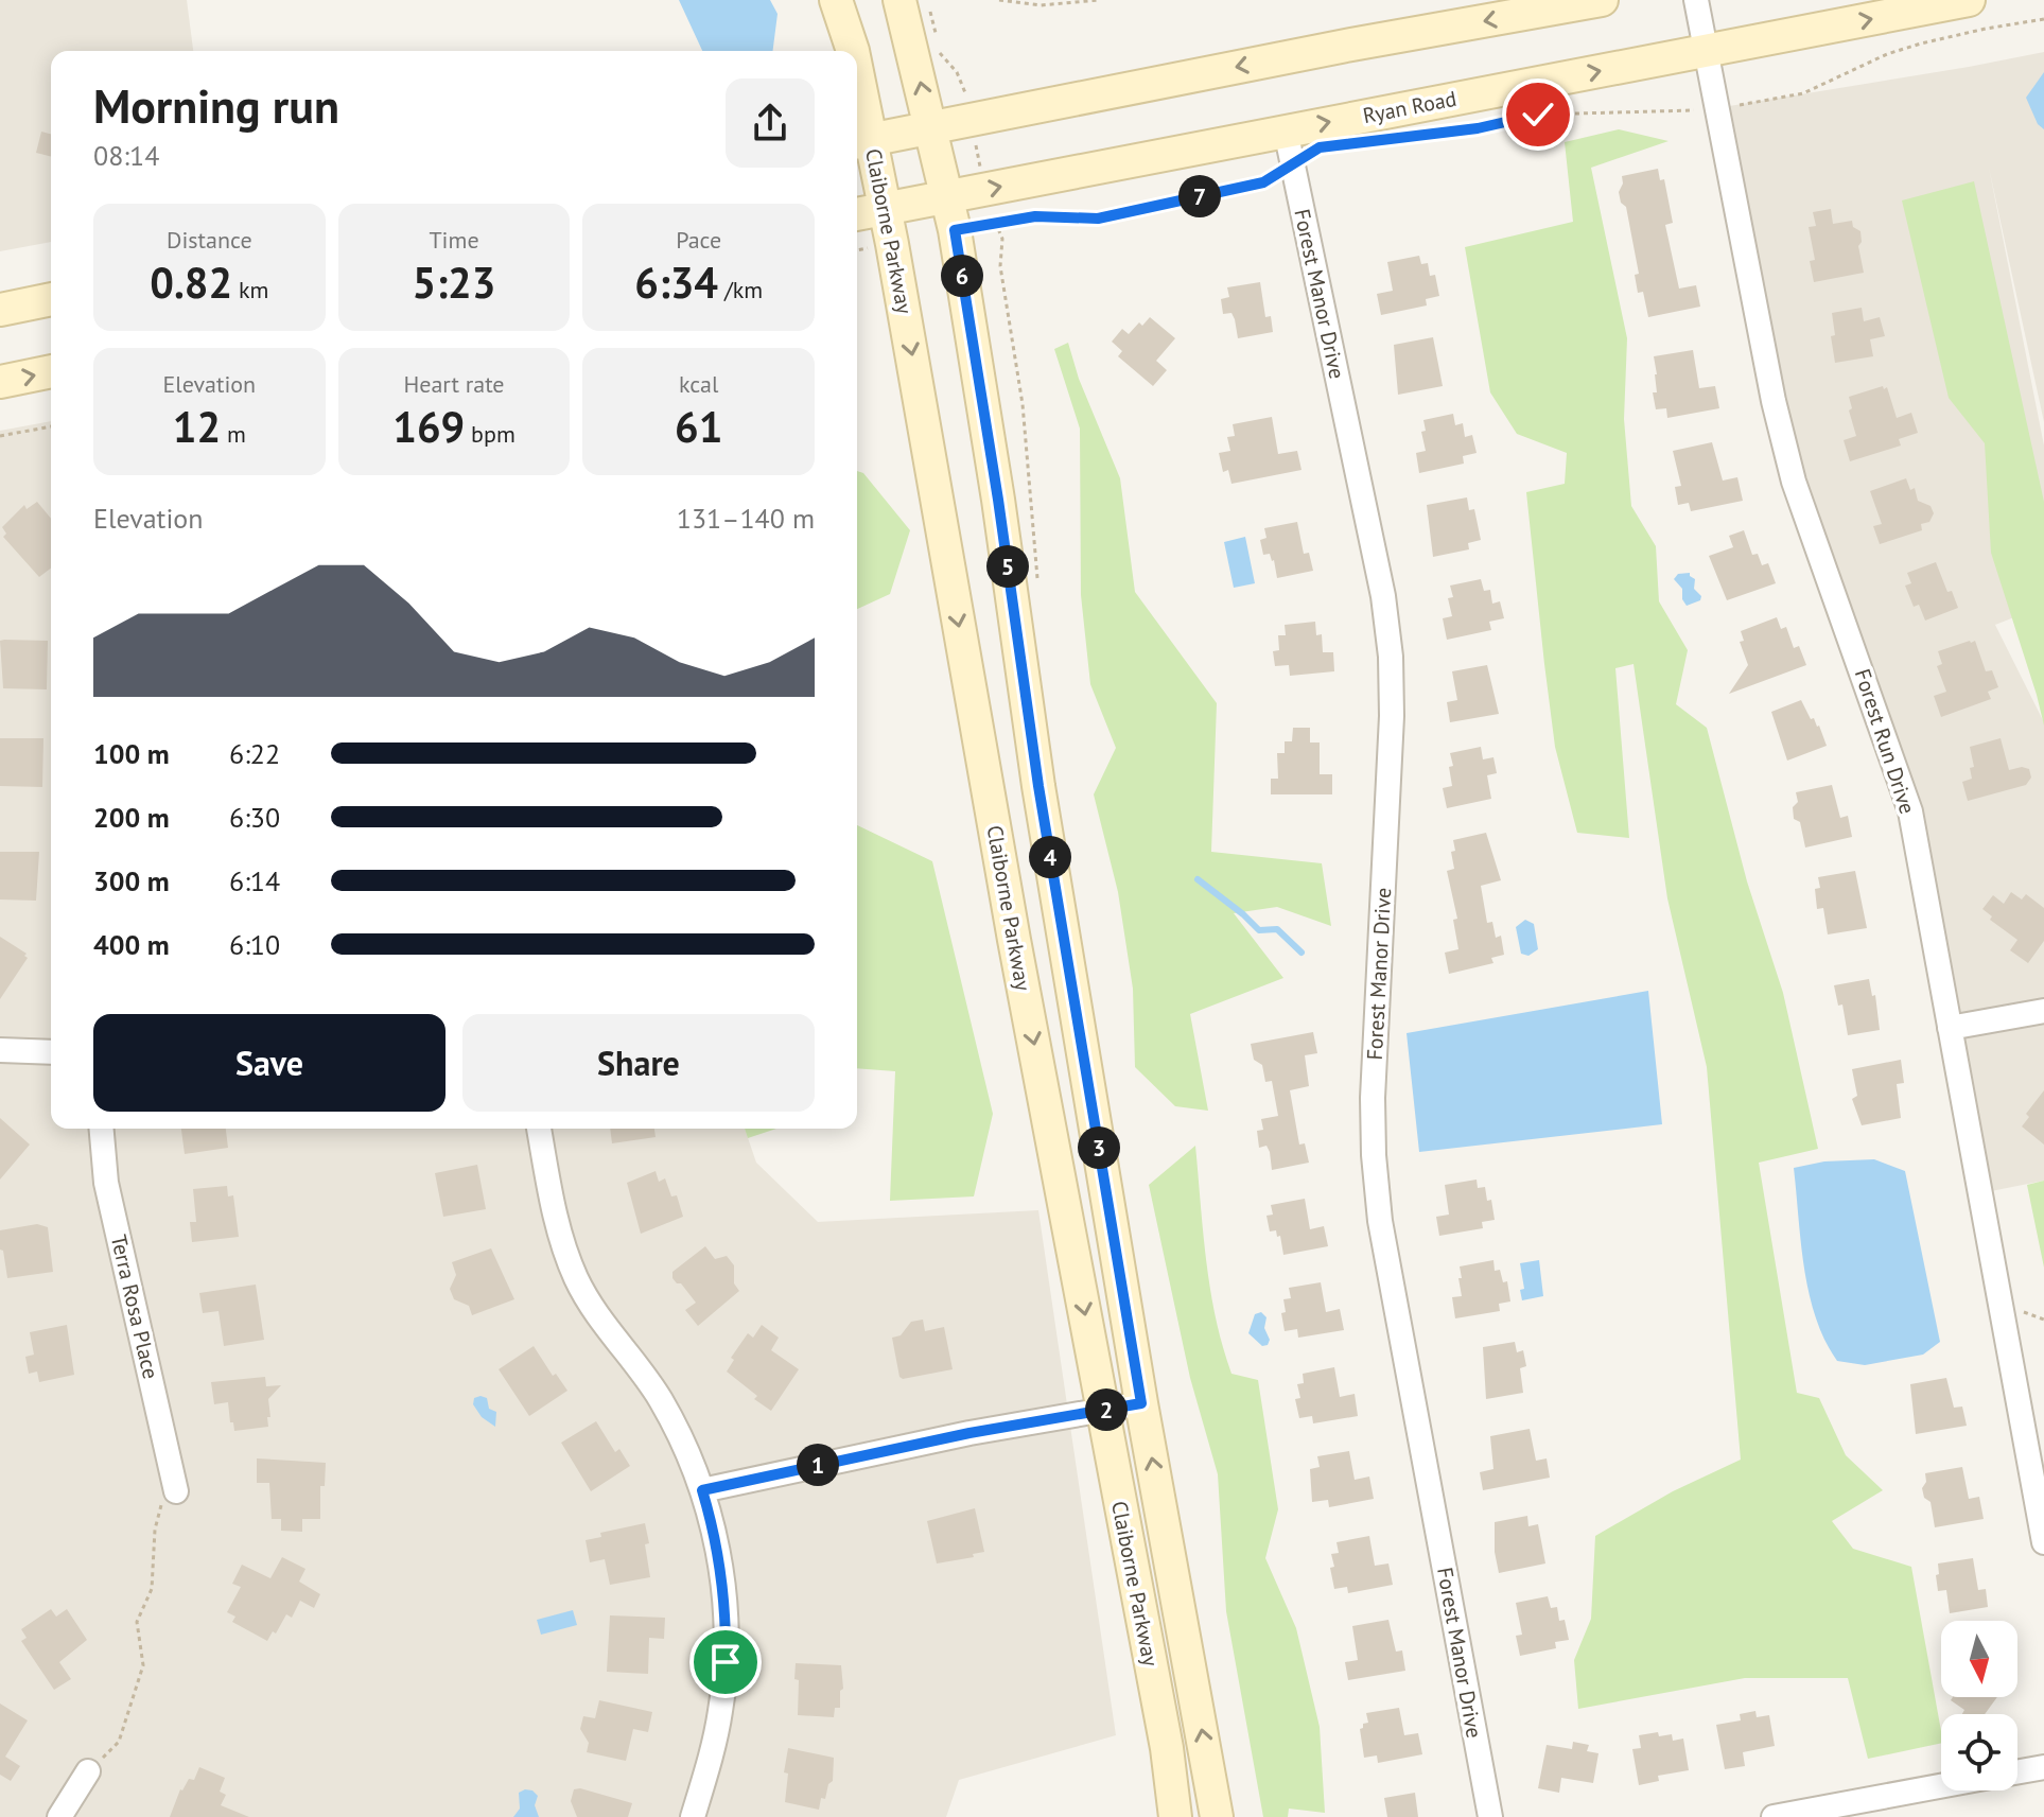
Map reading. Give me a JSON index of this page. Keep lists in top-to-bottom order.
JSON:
{
  "streets": {
    "main road": ["Ryan Road", "Claiborne Parkway"],
    "street": ["Forest Manor Drive", "Forest Run Drive", "Terra Rosa Place"]
  },
  "crossings": [
    ["Ryan Road", "Claiborne Parkway"],
    ["Ryan Road", "Forest Manor Drive"],
    ["Ryan Road", "Forest Run Drive"]
  ],
  "north": "bottom",
  "page": {
    "heading": ["Morning run", "08:14"],
    "pins": [
      "7",
      "6",
      "5",
      "4",
      "3",
      "2",
      "1"
    ],
    "stats": [
      ["Distance", "0.82 km"],
      ["Time", "5:23"],
      ["Pace", "6:34 /km"],
      ["Elevation", "12 m"],
      ["Heart rate", "169 bpm"],
      ["kcal", "61"]
    ],
    "chart": ["Elevation", "131–140 m"],
    "list": [
      {
        "name": "100 m",
        "note": "6:22"
      },
      {
        "name": "200 m",
        "note": "6:30"
      },
      {
        "name": "300 m",
        "note": "6:14"
      },
      {
        "name": "400 m",
        "note": "6:10"
      }
    ],
    "buttons": ["Save", "Share"]
  }
}
